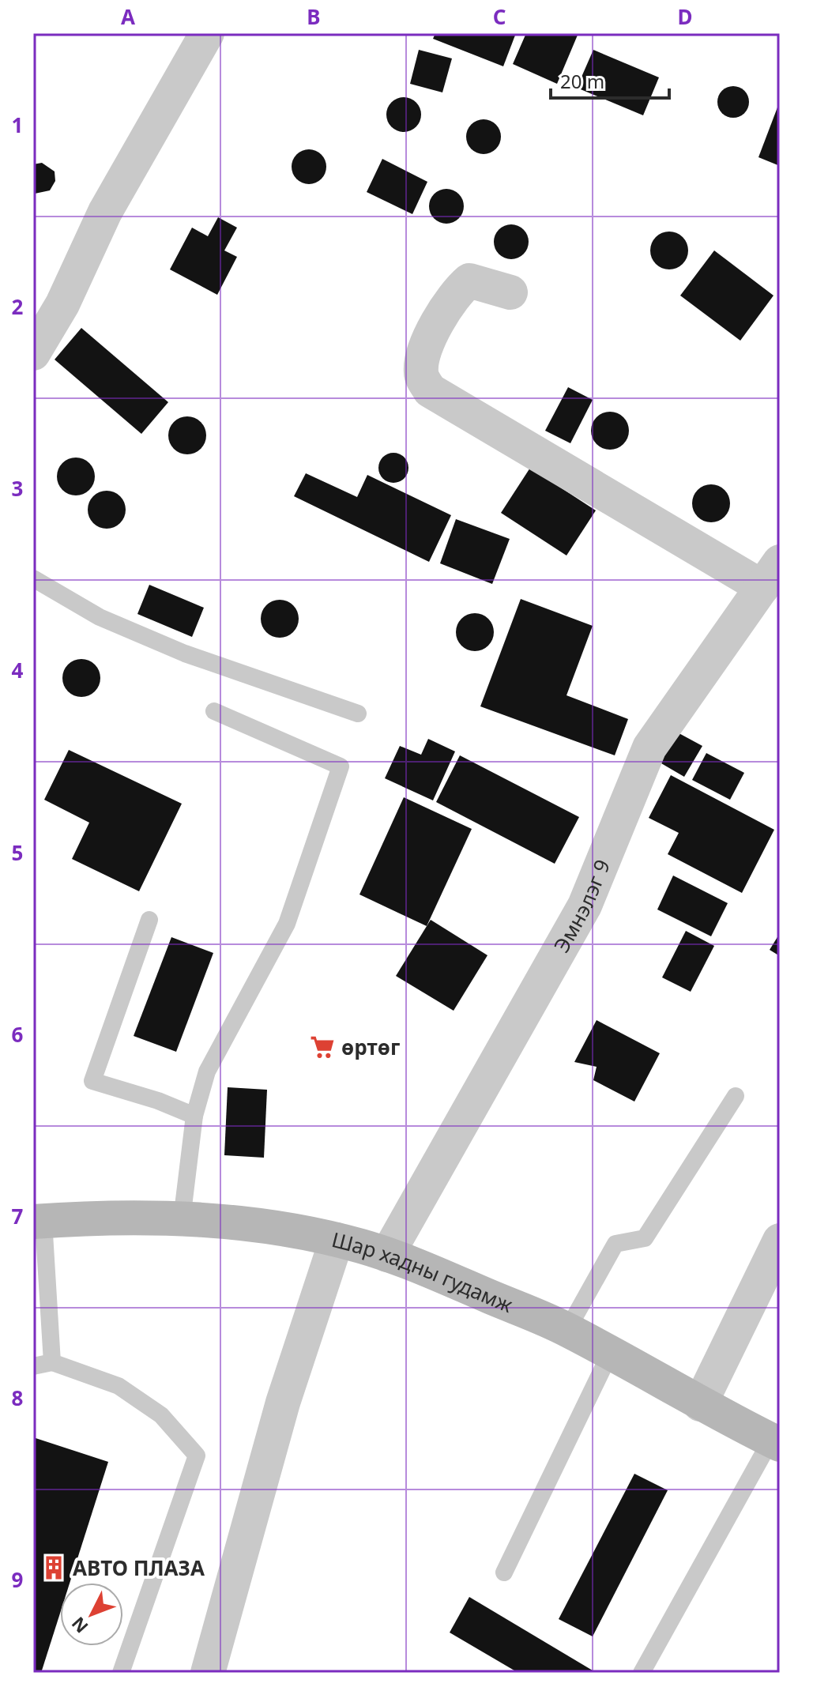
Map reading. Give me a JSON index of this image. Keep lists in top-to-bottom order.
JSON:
{
  "streets": {
    "main road": ["Шар хадны гудамж"],
    "street": ["Эмнэлэг 9"]
  },
  "crossings": [
    ["Эмнэлэг 9", "Шар хадны гудамж"]
  ],
  "places": {
    "supermarket": ["өртөг"],
    "building": ["АВТО ПЛАЗА"]
  },
  "scale_bar": "20 m",
  "north": "bottom left",
  "grid": {
    "columns": [
      "A",
      "B",
      "C",
      "D"
    ],
    "rows": [
      "1",
      "2",
      "3",
      "4",
      "5",
      "6",
      "7",
      "8",
      "9"
    ]
  }
}
